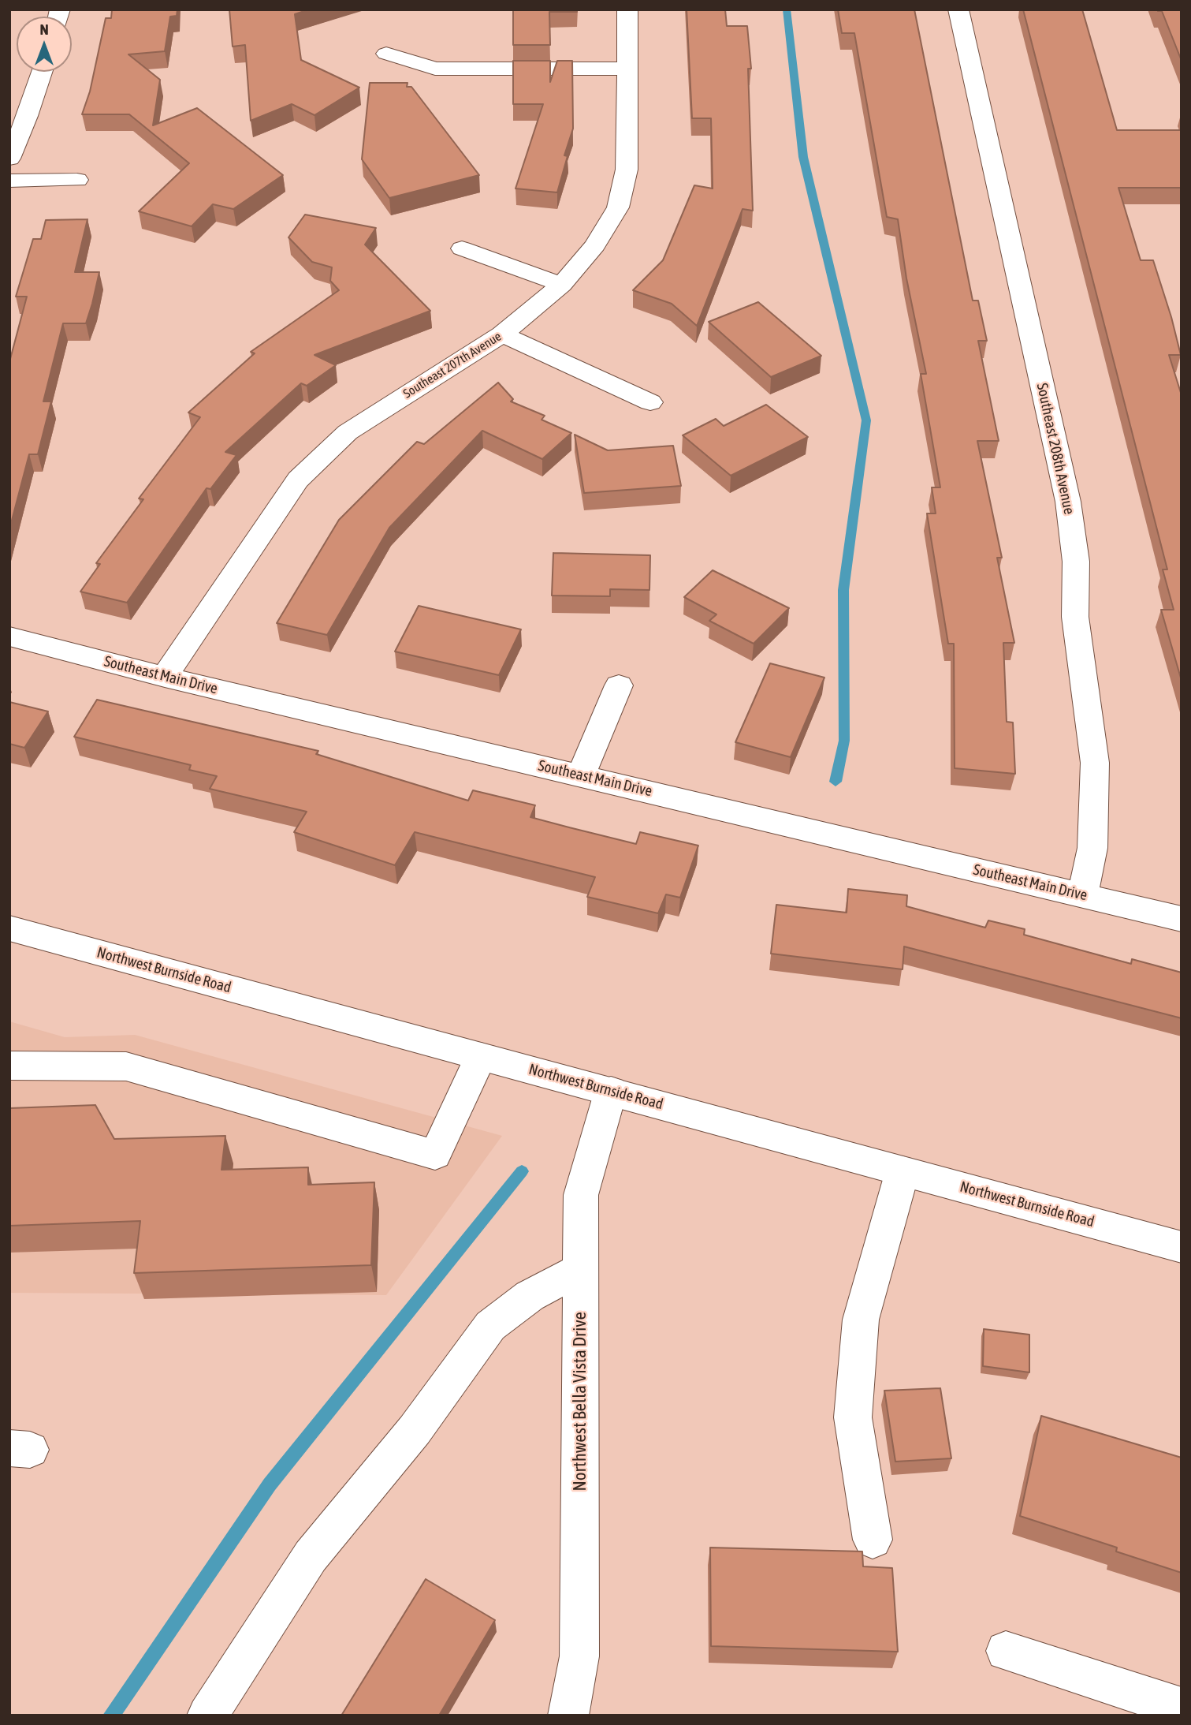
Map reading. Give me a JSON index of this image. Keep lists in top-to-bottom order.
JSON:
{
  "streets": {
    "street": [
      "Southeast 207th Avenue",
      "Southeast 208th Avenue",
      "Southeast Main Drive",
      "Northwest Burnside Road",
      "Northwest Bella Vista Drive"
    ]
  },
  "crossings": [
    ["Southeast 207th Avenue", "Southeast Main Drive"],
    ["Southeast 208th Avenue", "Southeast Main Drive"],
    ["Northwest Burnside Road", "Northwest Bella Vista Drive"]
  ],
  "north": "top"
}
